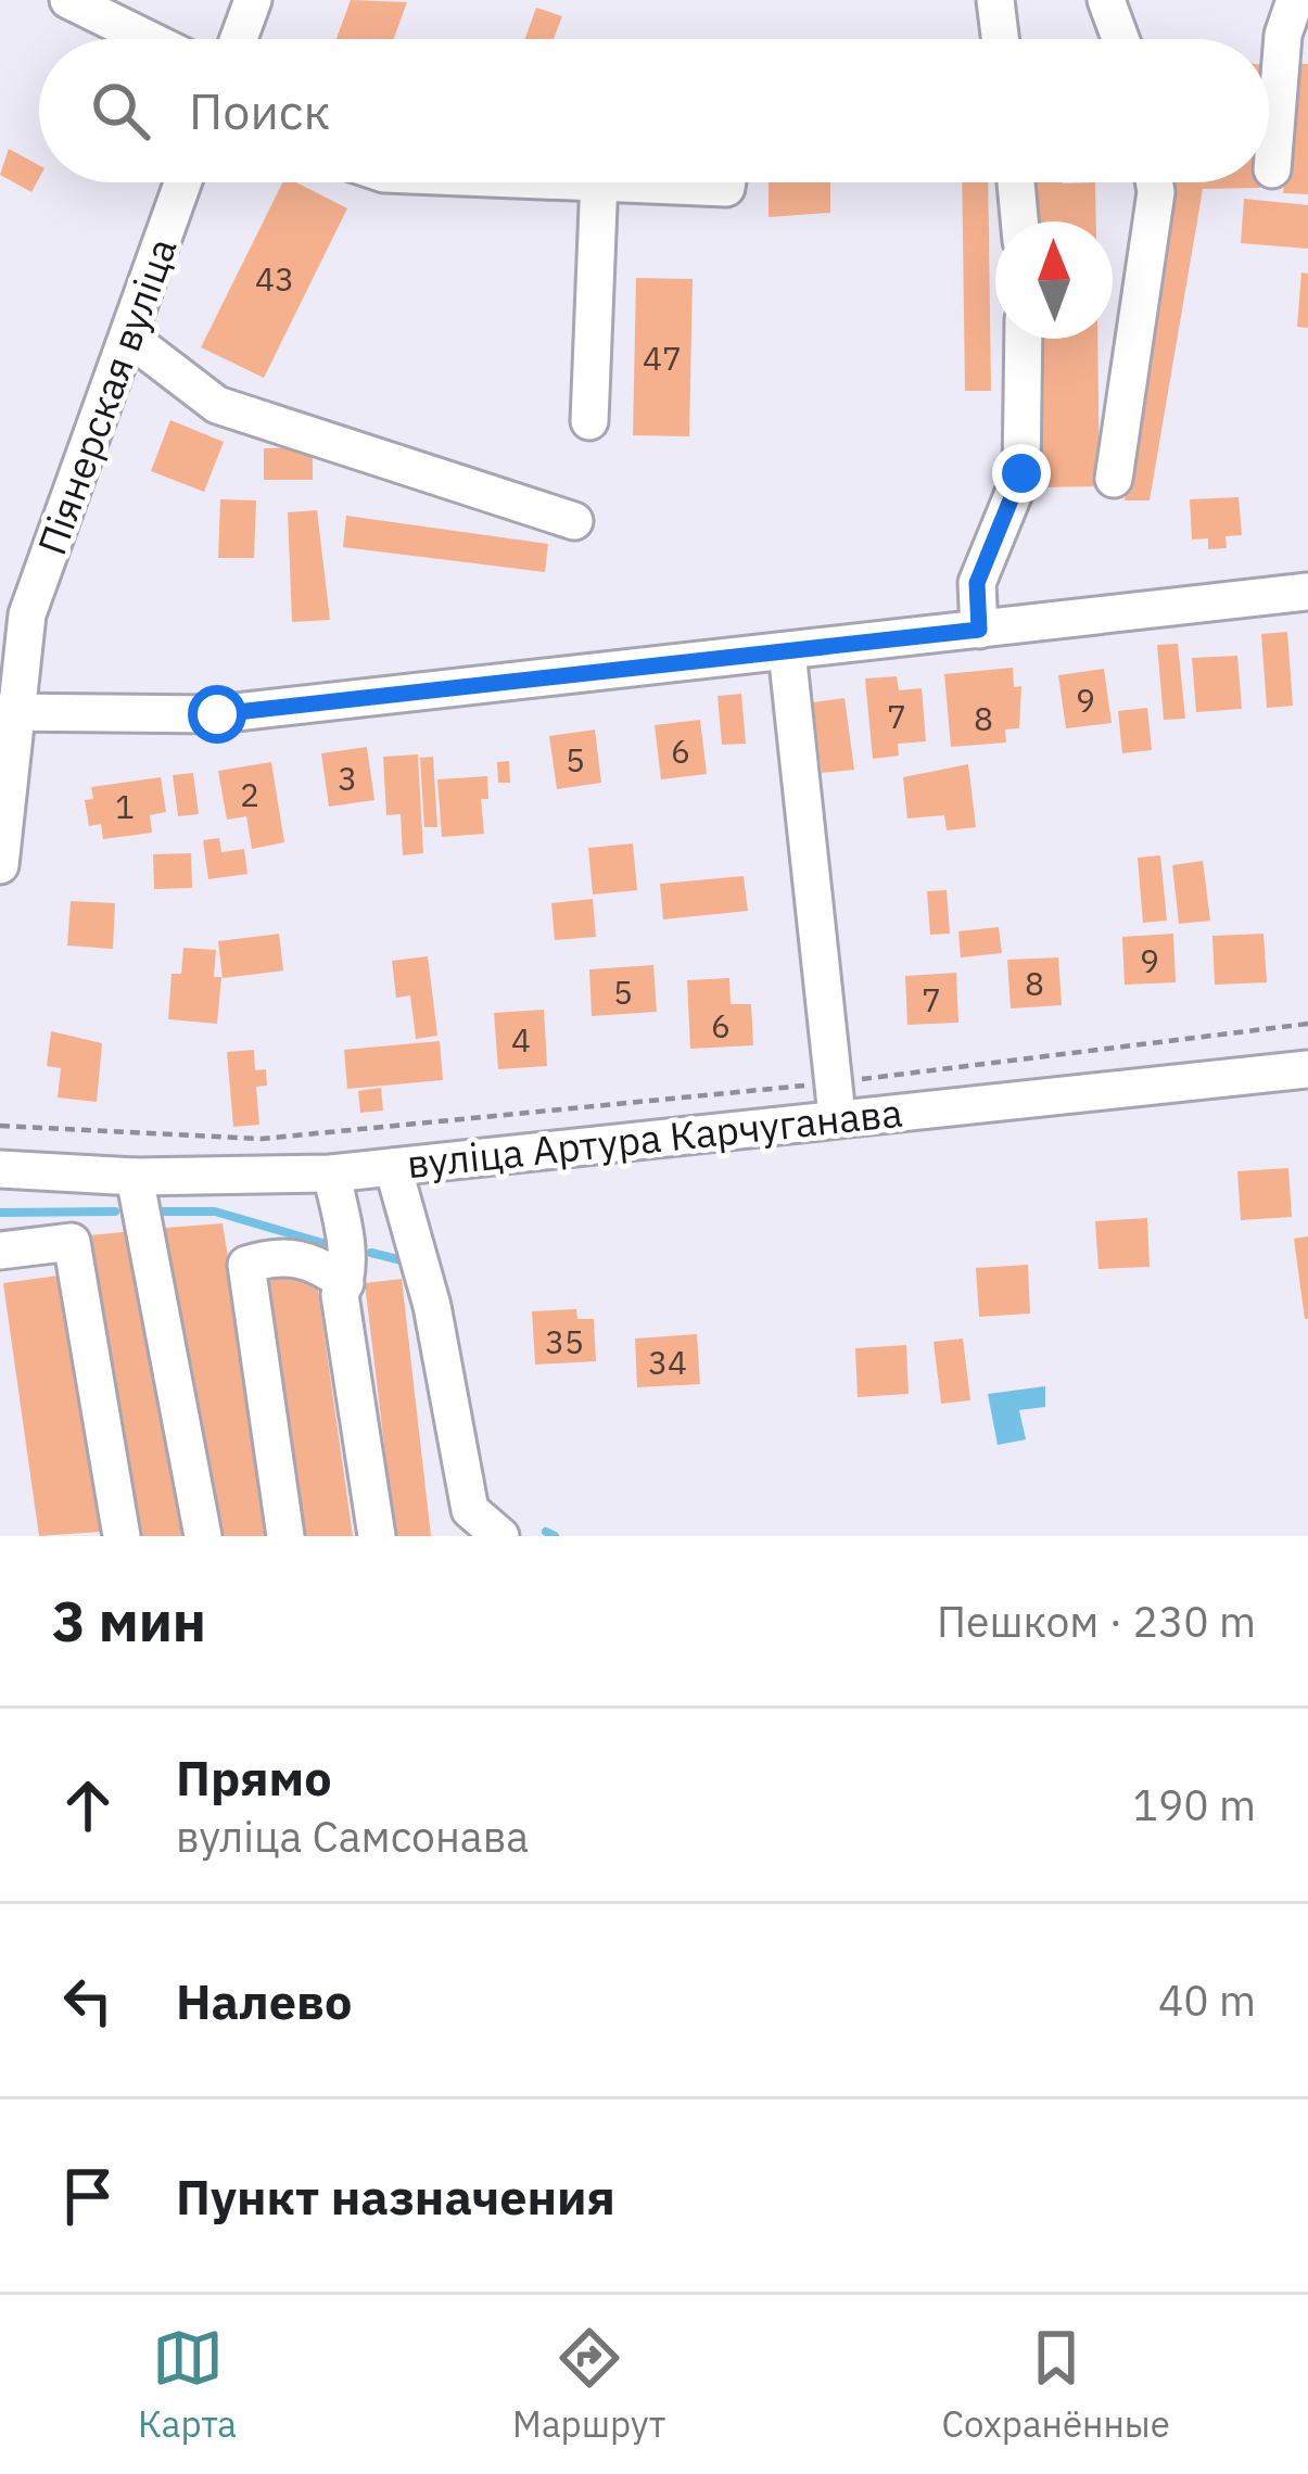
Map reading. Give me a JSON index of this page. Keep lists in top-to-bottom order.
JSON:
{
  "streets": {
    "street": ["Піянерская вуліца", "вуліца Артура Карчуганава"]
  },
  "house_numbers": [
    "43",
    "47",
    "9",
    "7",
    "8",
    "6",
    "5",
    "3",
    "2",
    "1",
    "9",
    "8",
    "5",
    "7",
    "6",
    "4",
    "35",
    "34"
  ],
  "north": "top",
  "page": {
    "search": "Поиск",
    "heading": ["3 мин", "Пешком · 230 m"],
    "list": [
      ["Прямо", "вуліца Самсонава", "190 m"],
      ["Налево", "40 m"],
      "Пункт назначения"
    ],
    "nav": ["Карта", "Маршрут", "Сохранённые"]
  }
}
